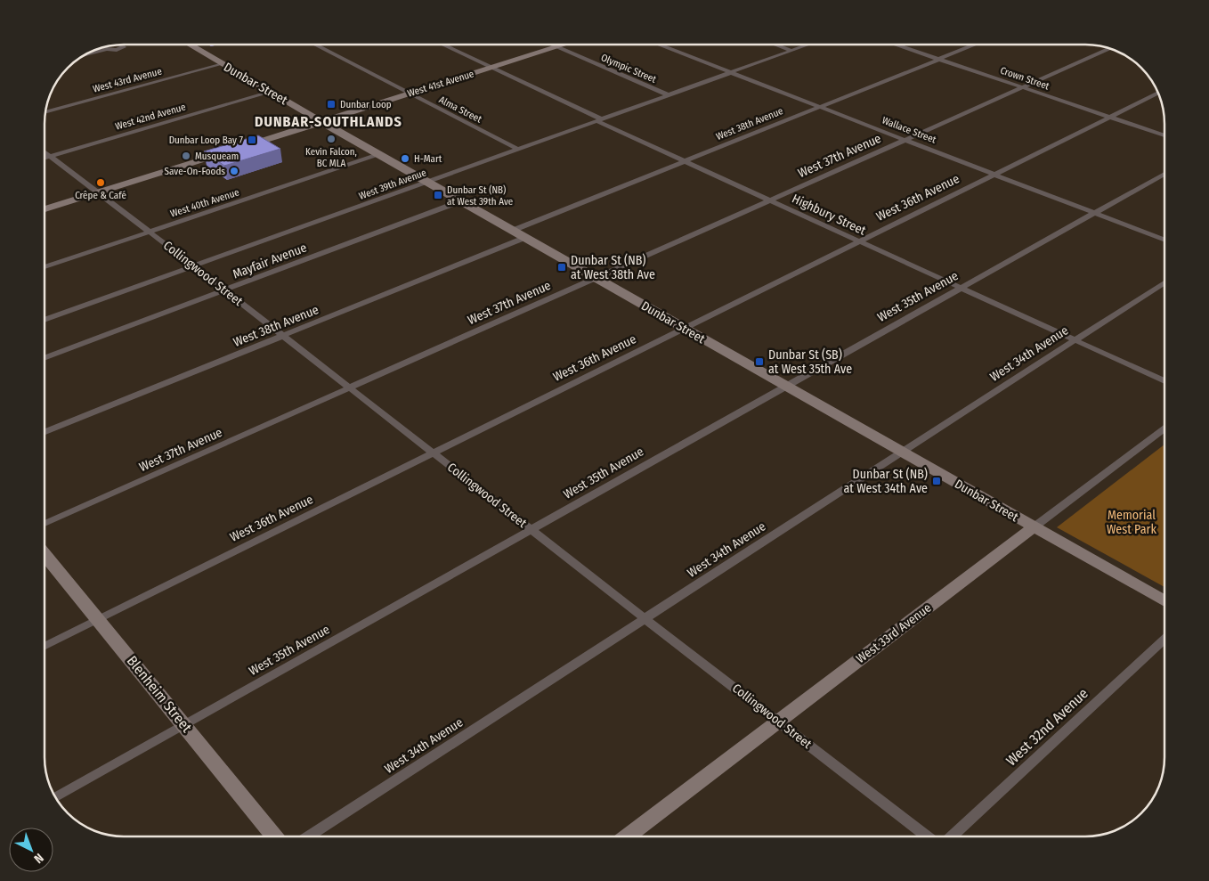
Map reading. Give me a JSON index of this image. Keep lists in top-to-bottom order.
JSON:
{
  "streets": {
    "main road": [
      "Dunbar Street",
      "West 41st Avenue",
      "West 33rd Avenue",
      "Blenheim Street"
    ],
    "street": [
      "Olympic Street",
      "Crown Street",
      "West 43rd Avenue",
      "Alma Street",
      "West 42nd Avenue",
      "West 38th Avenue",
      "Wallace Street",
      "West 37th Avenue",
      "West 39th Avenue",
      "West 36th Avenue",
      "West 40th Avenue",
      "Highbury Street",
      "Mayfair Avenue",
      "Collingwood Street",
      "West 35th Avenue",
      "West 34th Avenue",
      "West 32nd Avenue"
    ]
  },
  "crossings": [
    ["Olympic Street", "West 41st Avenue"],
    ["Olympic Street", "West 39th Avenue"],
    ["Crown Street", "West 38th Avenue"],
    ["Crown Street", "West 37th Avenue"],
    ["Crown Street", "West 36th Avenue"],
    ["West 43rd Avenue", "Dunbar Street"],
    ["Dunbar Street", "West 41st Avenue"],
    ["Dunbar Street", "West 42nd Avenue"],
    ["Dunbar Street", "West 38th Avenue"],
    ["Dunbar Street", "West 37th Avenue"],
    ["Dunbar Street", "West 39th Avenue"],
    ["Dunbar Street", "West 36th Avenue"],
    ["Dunbar Street", "West 40th Avenue"],
    ["Dunbar Street", "Mayfair Avenue"],
    ["Dunbar Street", "West 35th Avenue"],
    ["Dunbar Street", "West 34th Avenue"],
    ["Dunbar Street", "West 33rd Avenue"],
    ["West 41st Avenue", "Alma Street"],
    ["West 41st Avenue", "Highbury Street"],
    ["West 41st Avenue", "Collingwood Street"],
    ["Alma Street", "West 39th Avenue"],
    ["West 42nd Avenue", "Collingwood Street"],
    ["West 38th Avenue", "Wallace Street"],
    ["West 38th Avenue", "Highbury Street"],
    ["West 38th Avenue", "Collingwood Street"],
    ["Wallace Street", "West 37th Avenue"],
    ["Wallace Street", "West 39th Avenue"],
    ["Wallace Street", "West 36th Avenue"],
    ["Wallace Street", "West 35th Avenue"],
    ["West 37th Avenue", "Highbury Street"],
    ["West 37th Avenue", "Collingwood Street"],
    ["West 39th Avenue", "Highbury Street"],
    ["West 39th Avenue", "Collingwood Street"],
    ["West 36th Avenue", "Highbury Street"],
    ["West 36th Avenue", "Collingwood Street"],
    ["West 36th Avenue", "Blenheim Street"],
    ["West 40th Avenue", "Collingwood Street"],
    ["Highbury Street", "West 35th Avenue"],
    ["Highbury Street", "West 34th Avenue"],
    ["Mayfair Avenue", "Collingwood Street"],
    ["Collingwood Street", "West 35th Avenue"],
    ["Collingwood Street", "West 34th Avenue"],
    ["Collingwood Street", "West 33rd Avenue"],
    ["West 35th Avenue", "Blenheim Street"]
  ],
  "districts": ["DUNBAR-SOUTHLANDS"],
  "parks": ["Memorial West Park"],
  "places": {
    "transit": [
      "Dunbar Loop",
      "Dunbar Loop Bay 7",
      "Dunbar St (NB) at West 39th Ave",
      "Dunbar St (NB) at West 38th Ave",
      "Dunbar St (SB) at West 35th Ave",
      "Dunbar St (NB) at West 34th Ave"
    ],
    "other": [
      "Kevin Falcon, BC MLA",
      "Musqueam",
      "H-Mart",
      "Save-On-Foods",
      "Crêpe & Café"
    ]
  },
  "north": "bottom right"
}
